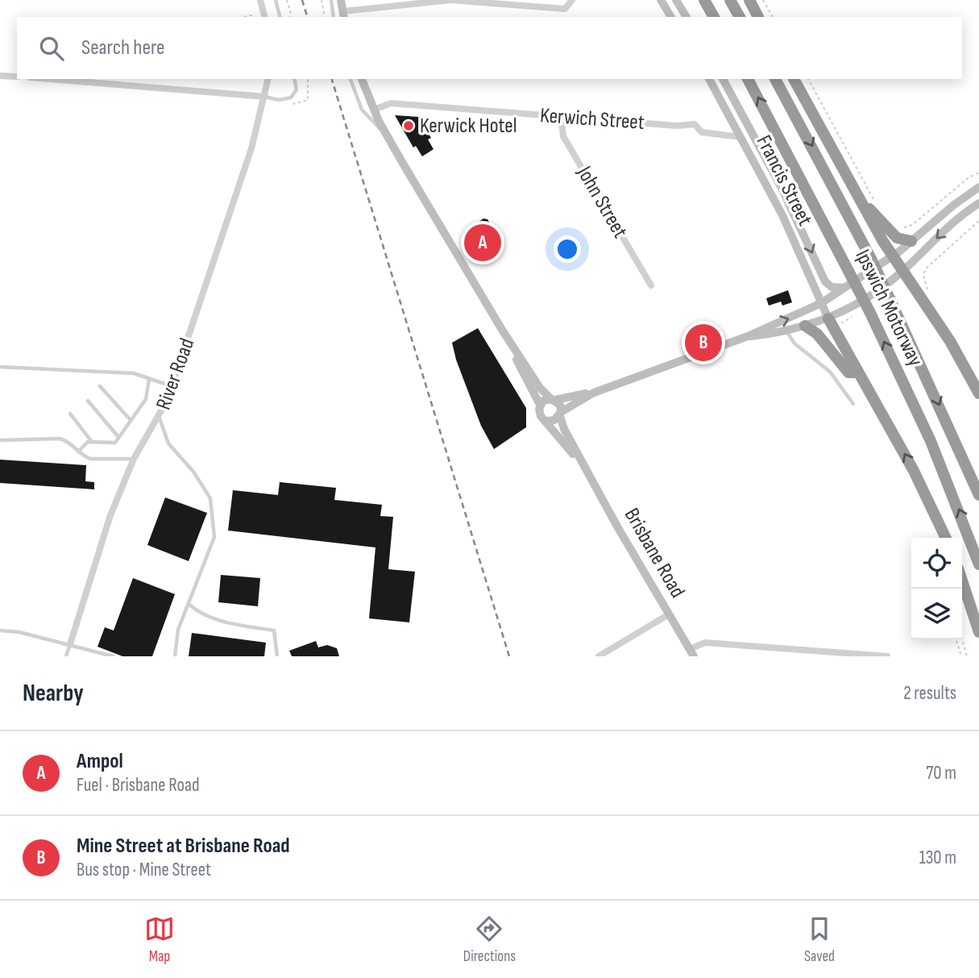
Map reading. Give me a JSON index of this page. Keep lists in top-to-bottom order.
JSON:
{
  "streets": {
    "highway": ["Ipswich Motorway"],
    "main road": ["Francis Street", "Brisbane Road"],
    "street": ["Kerwich Street", "John Street", "River Road"]
  },
  "crossings": [
    ["Kerwich Street", "Francis Street"],
    ["Kerwich Street", "John Street"]
  ],
  "places": ["Kerwick Hotel"],
  "page": {
    "search": "Search here",
    "pins": ["A", "B"],
    "heading": ["Nearby", "2 results"],
    "list": [
      {
        "mark": "A",
        "name": "Ampol",
        "note": "Fuel · Brisbane Road",
        "value": "70 m"
      },
      {
        "mark": "B",
        "name": "Mine Street at Brisbane Road",
        "note": "Bus stop · Mine Street",
        "value": "130 m"
      }
    ],
    "nav": ["Map", "Directions", "Saved"]
  }
}
